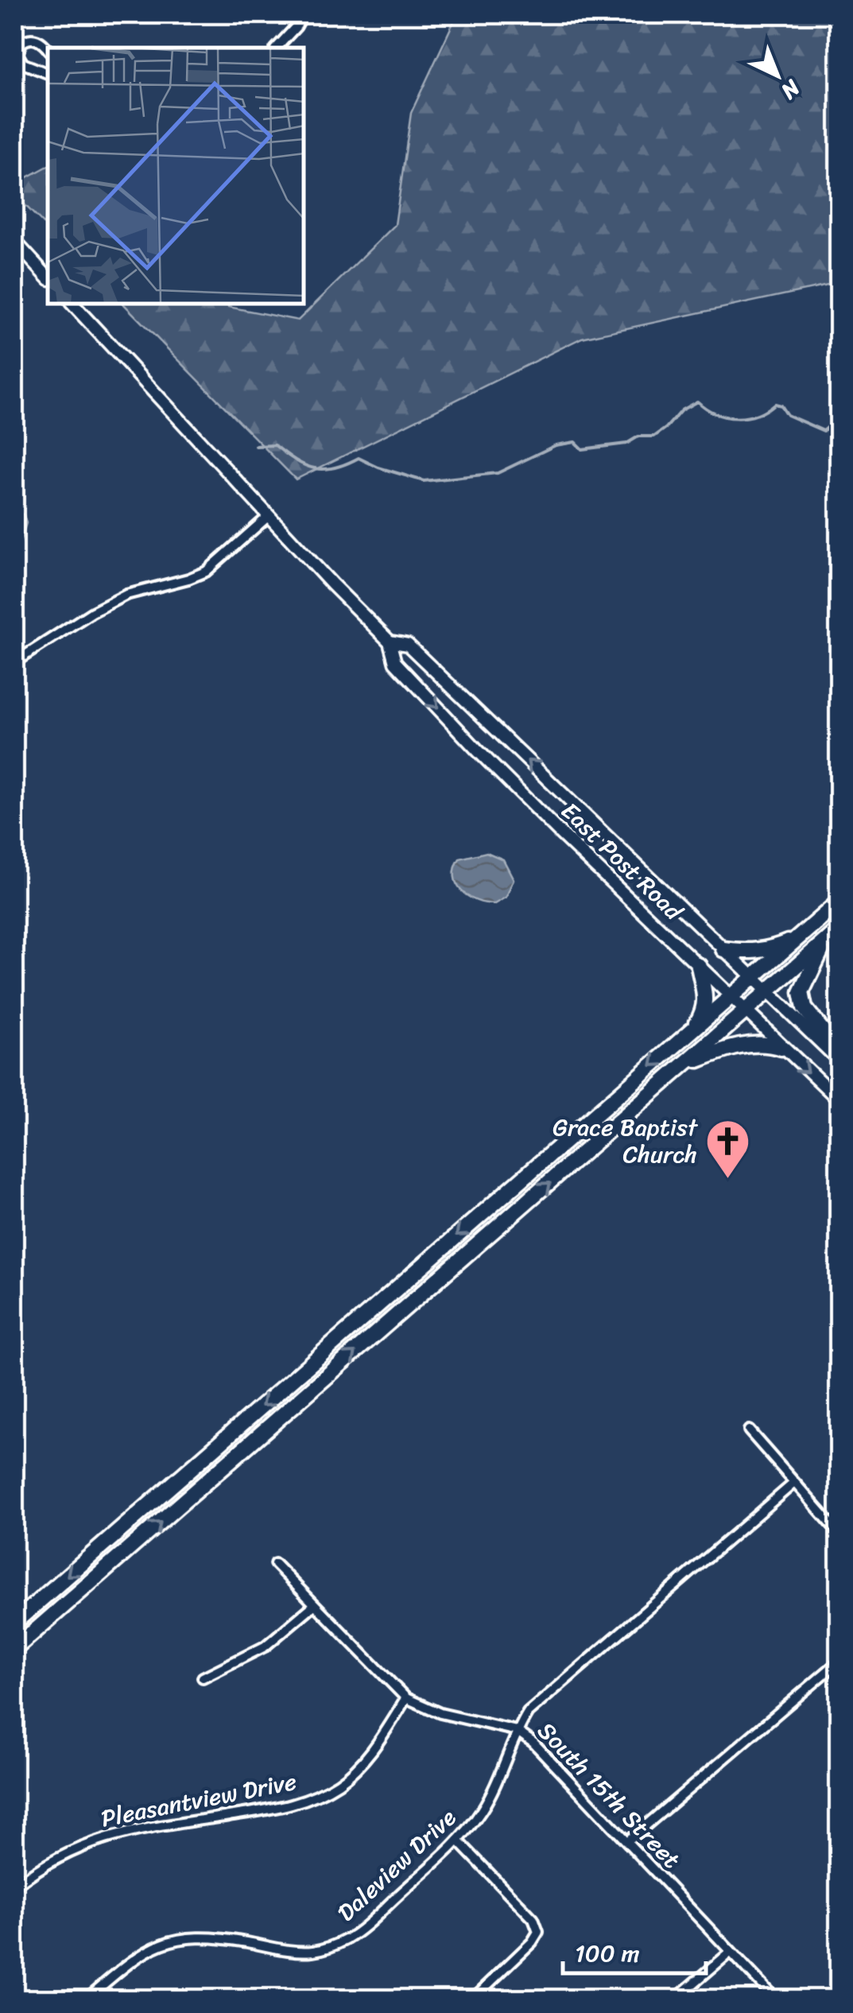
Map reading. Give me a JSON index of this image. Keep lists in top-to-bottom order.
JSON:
{
  "streets": {
    "main road": ["East Post Road"],
    "street": ["South 15th Street", "Pleasantview Drive", "Daleview Drive"]
  },
  "crossings": [
    ["South 15th Street", "Pleasantview Drive"],
    ["South 15th Street", "Daleview Drive"]
  ],
  "places": {
    "church": ["Grace Baptist Church"]
  },
  "scale_bar": "100 m",
  "north": "bottom right"
}
